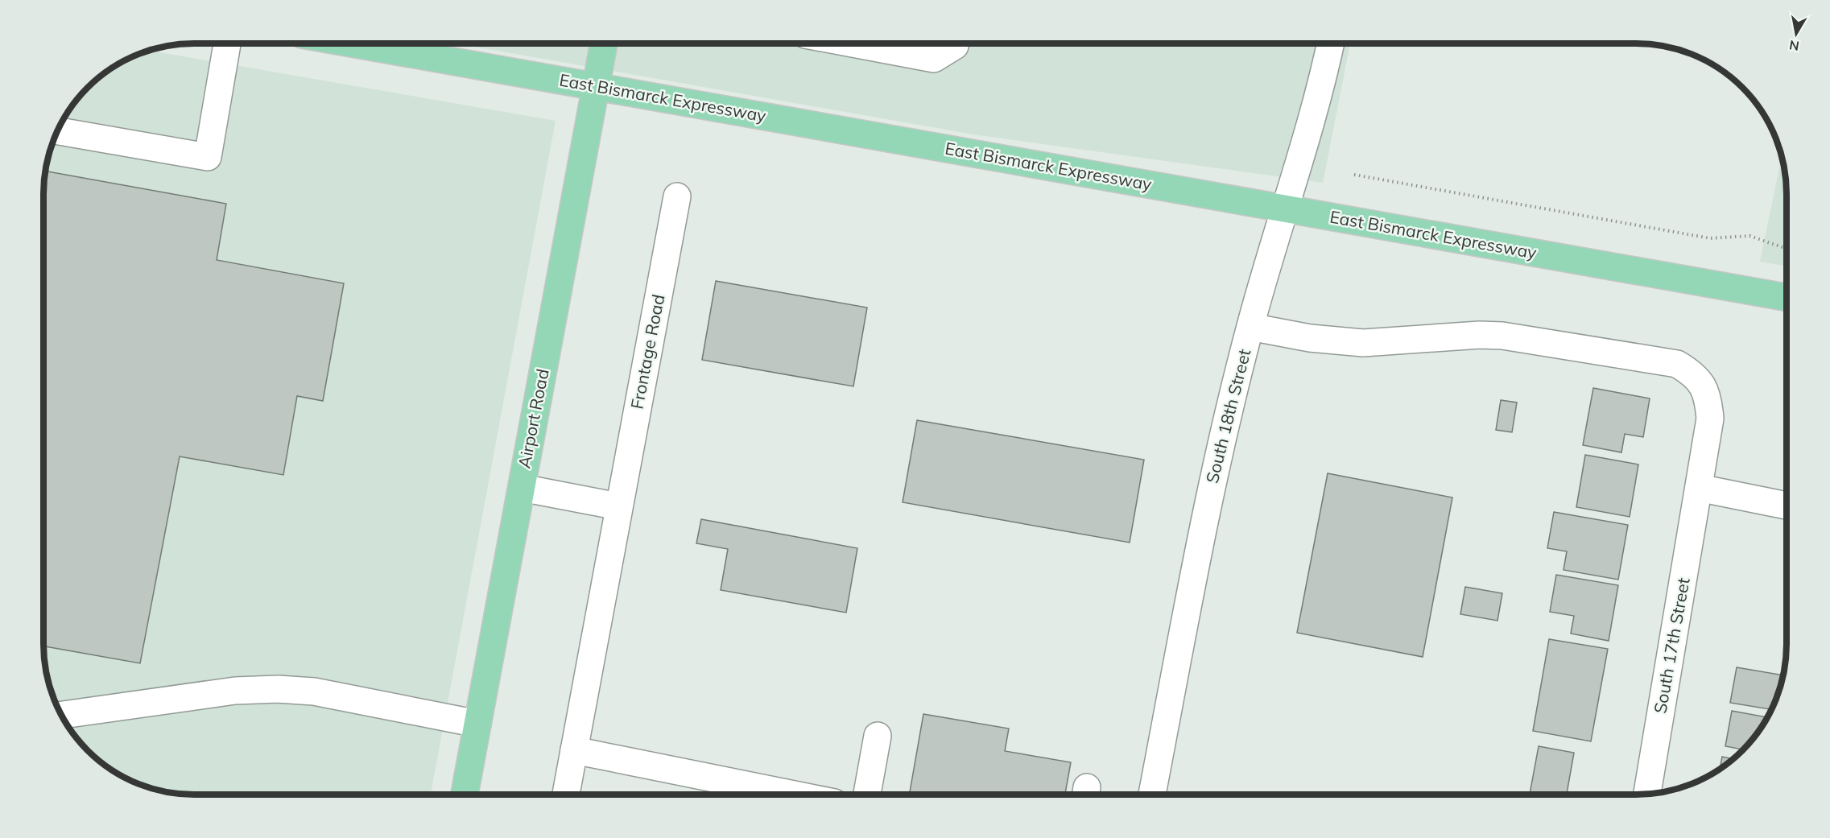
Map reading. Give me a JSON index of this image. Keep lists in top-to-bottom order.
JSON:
{
  "streets": {
    "main road": ["East Bismarck Expressway", "Airport Road"],
    "street": ["Frontage Road", "South 18th Street", "South 17th Street"]
  },
  "crossings": [
    ["East Bismarck Expressway", "South 18th Street"],
    ["East Bismarck Expressway", "Airport Road"],
    ["South 18th Street", "South 17th Street"]
  ],
  "north": "bottom"
}
